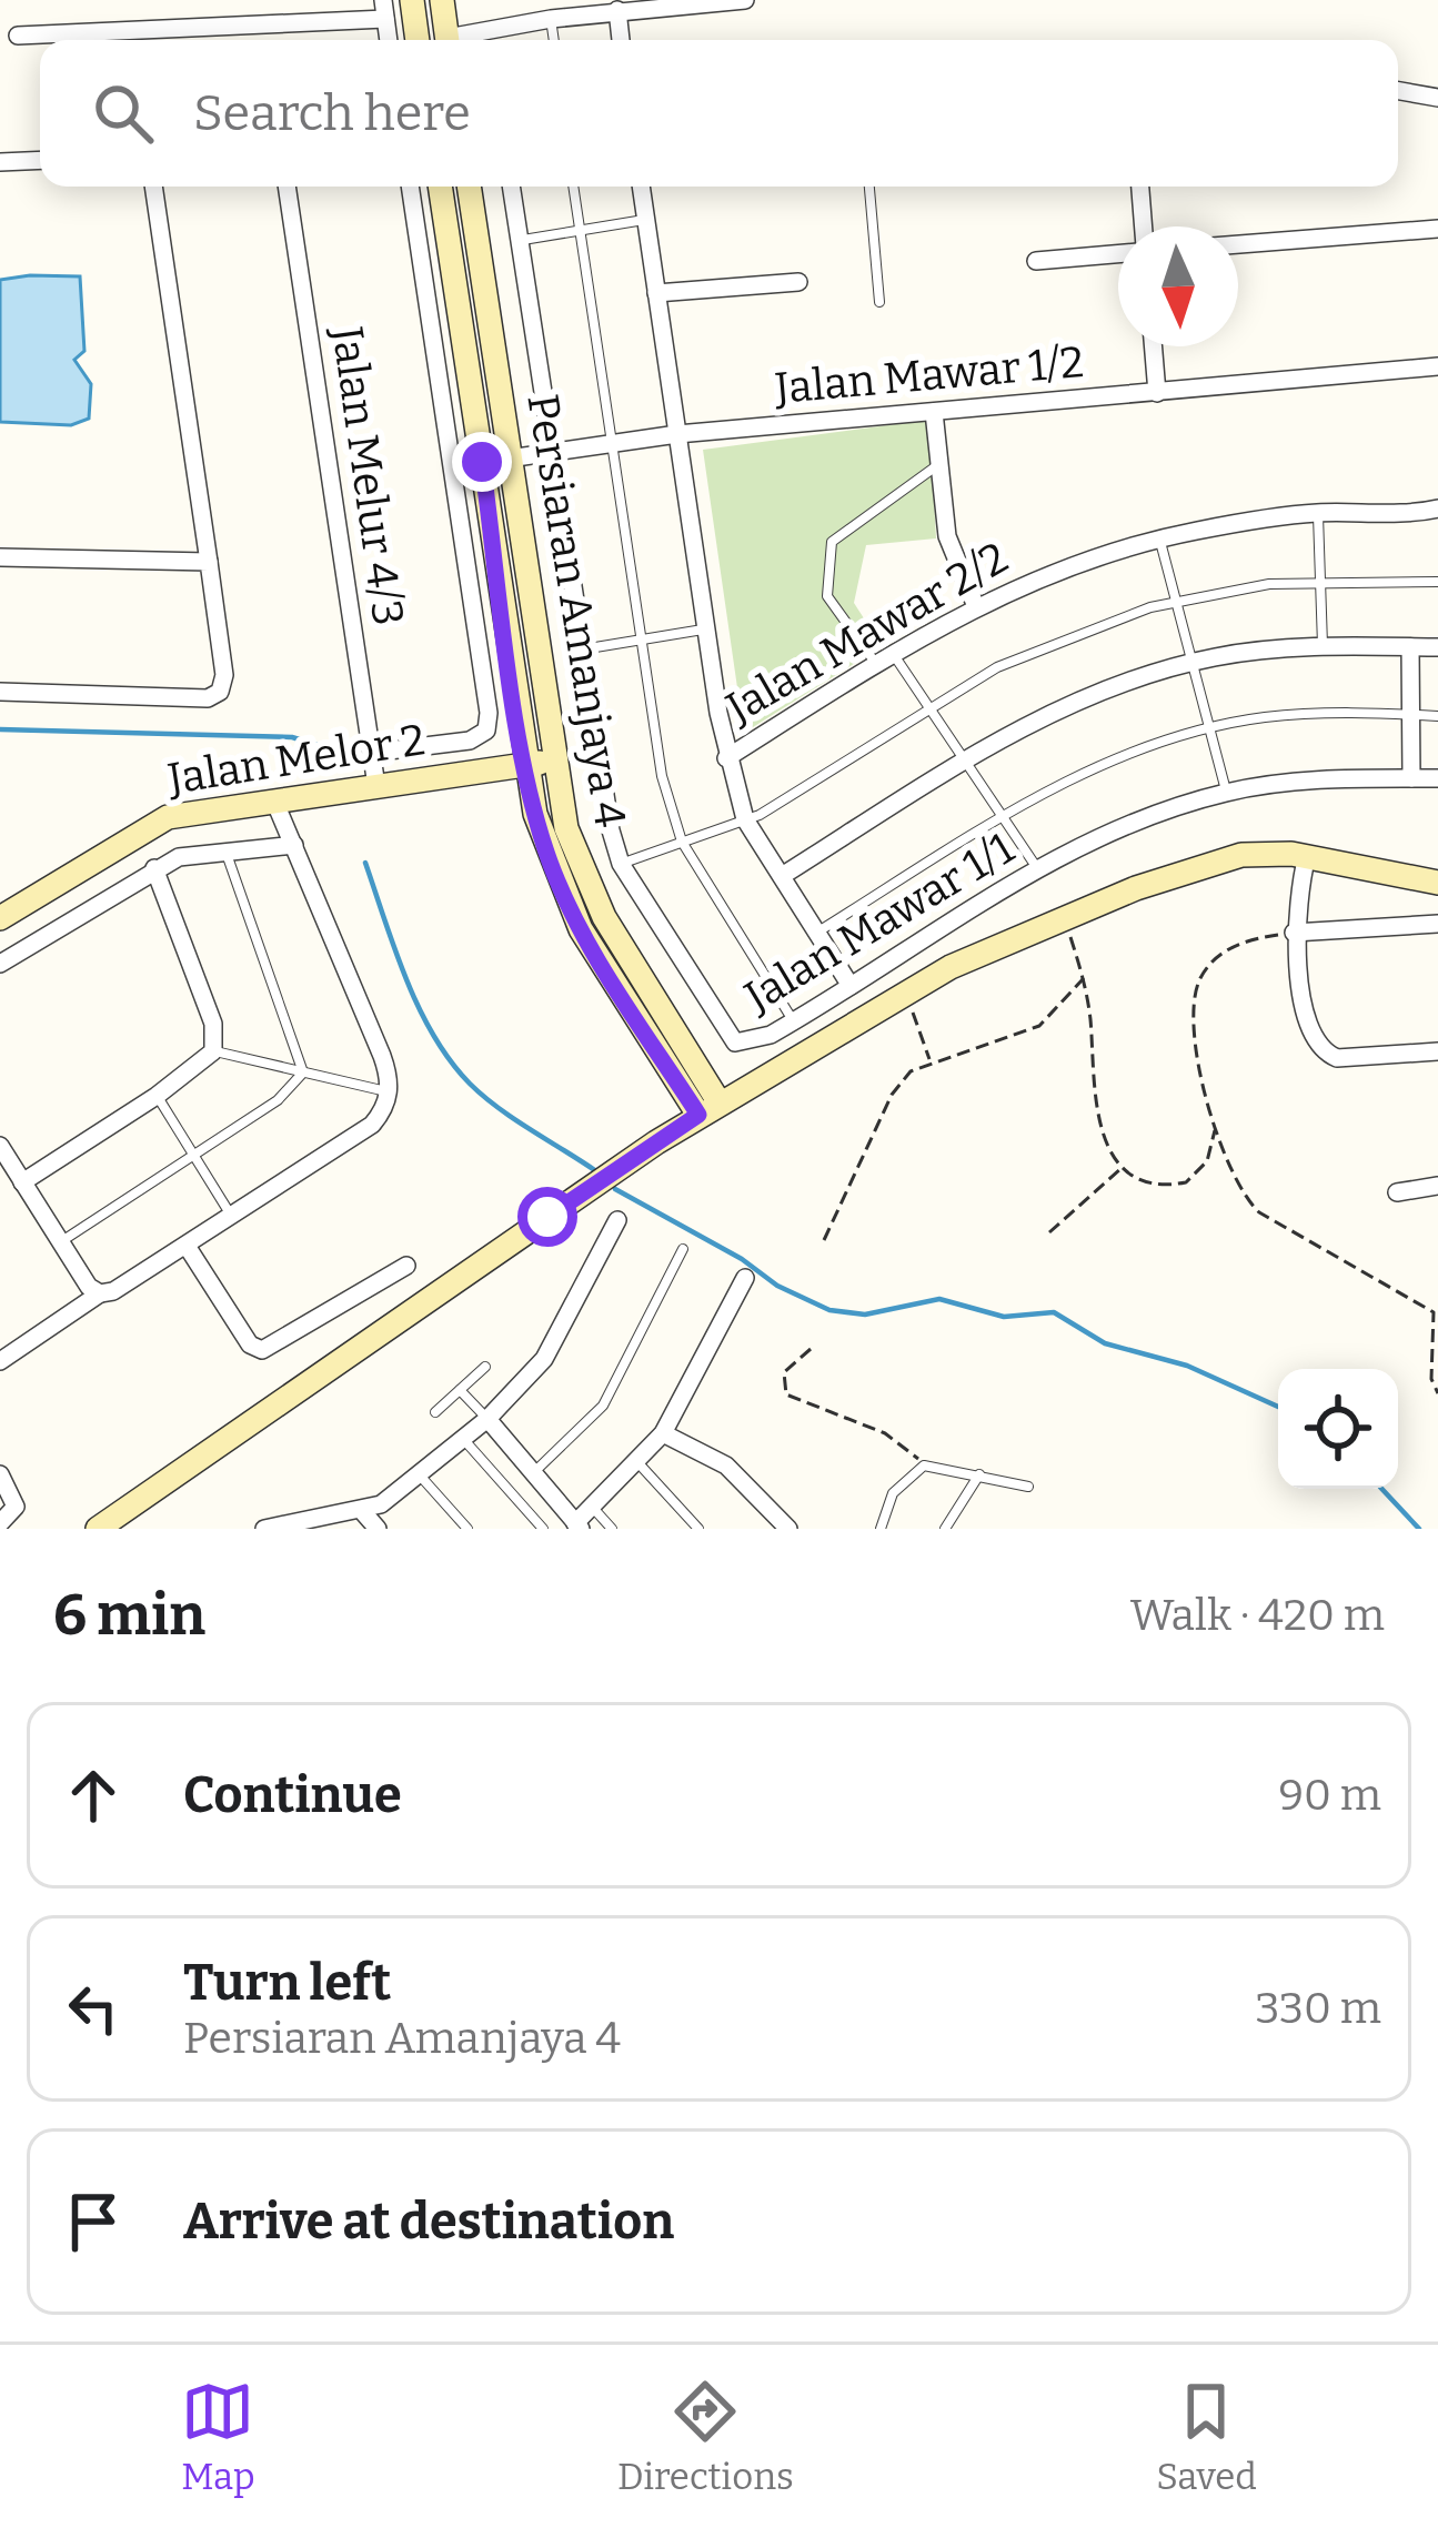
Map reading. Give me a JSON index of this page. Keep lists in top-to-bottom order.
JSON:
{
  "streets": {
    "street": [
      "Jalan Mawar 1/2",
      "Jalan Melur 4/3",
      "Persiaran Amanjaya 4",
      "Jalan Mawar 2/2",
      "Jalan Melor 2",
      "Jalan Mawar 1/1"
    ]
  },
  "crossings": [
    ["Jalan Mawar 1/2", "Persiaran Amanjaya 4"],
    ["Jalan Mawar 1/2", "Jalan Mawar 1/1"],
    ["Jalan Melur 4/3", "Jalan Melor 2"],
    ["Persiaran Amanjaya 4", "Jalan Melor 2"]
  ],
  "north": "bottom",
  "page": {
    "search": "Search here",
    "heading": ["6 min", "Walk · 420 m"],
    "list": [
      ["Continue", "90 m"],
      ["Turn left", "Persiaran Amanjaya 4", "330 m"],
      "Arrive at destination"
    ],
    "nav": ["Map", "Directions", "Saved"]
  }
}
